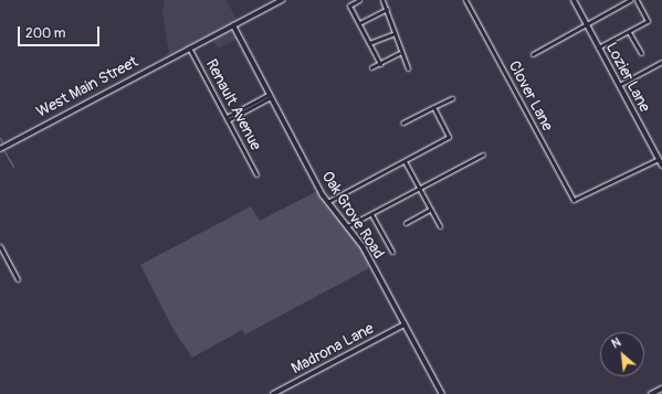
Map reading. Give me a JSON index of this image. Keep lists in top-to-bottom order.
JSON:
{
  "streets": {
    "street": [
      "Lozier Lane",
      "West Main Street",
      "Clover Lane",
      "Renault Avenue",
      "Oak Grove Road",
      "Madrona Lane"
    ]
  },
  "crossings": [
    ["Lozier Lane", "Clover Lane"],
    ["West Main Street", "Renault Avenue"],
    ["West Main Street", "Oak Grove Road"],
    ["Oak Grove Road", "Madrona Lane"]
  ],
  "scale_bar": "200 m",
  "north": "top left"
}
